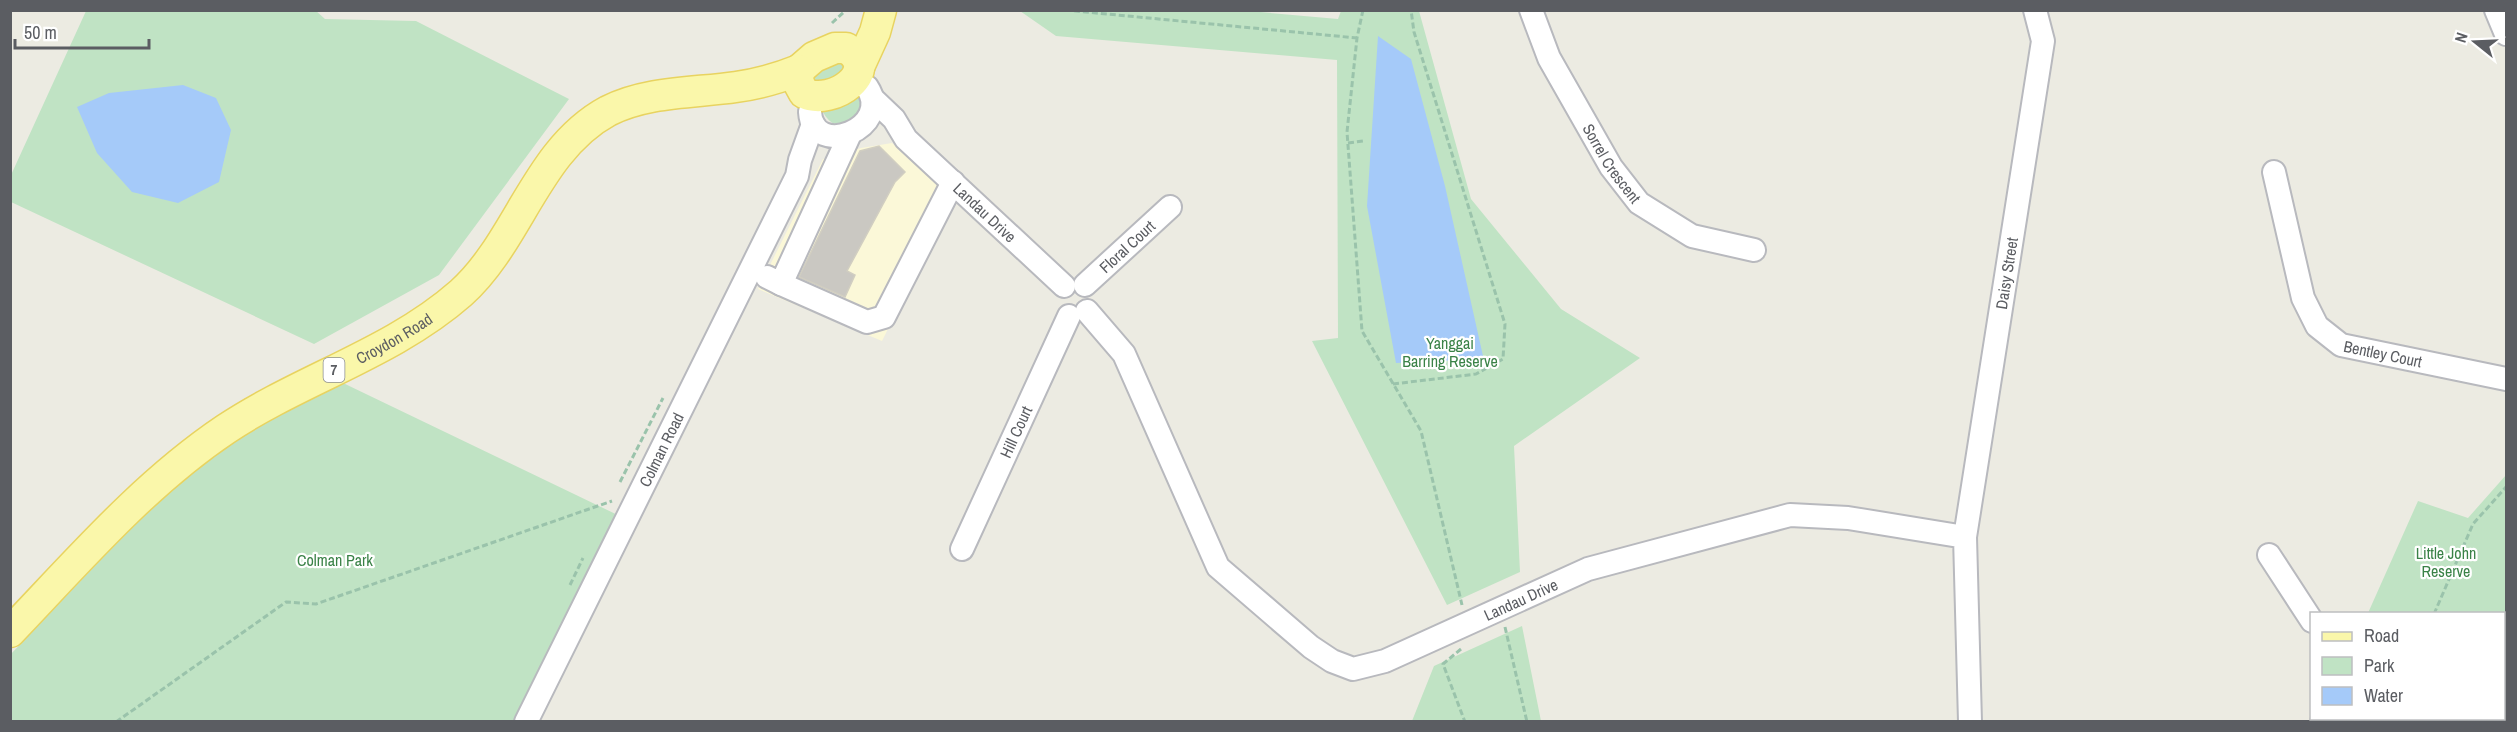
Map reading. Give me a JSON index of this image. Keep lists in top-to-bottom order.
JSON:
{
  "streets": {
    "main road": ["Croydon Road", "7"],
    "street": [
      "Sorrel Crescent",
      "Landau Drive",
      "Floral Court",
      "Daisy Street",
      "Bentley Court",
      "Hill Court",
      "Colman Road"
    ]
  },
  "crossings": [
    ["Landau Drive", "Floral Court"],
    ["Landau Drive", "Daisy Street"],
    ["Landau Drive", "7"],
    ["Landau Drive", "Hill Court"],
    ["Floral Court", "Hill Court"],
    ["Croydon Road", "7"],
    ["Croydon Road", "Colman Road"],
    ["7", "Colman Road"]
  ],
  "parks": ["Yanggai Barring Reserve", "Little John Reserve", "Colman Park"],
  "legend": ["Road", "Park", "Water"],
  "scale_bar": "50 m",
  "north": "left"
}
